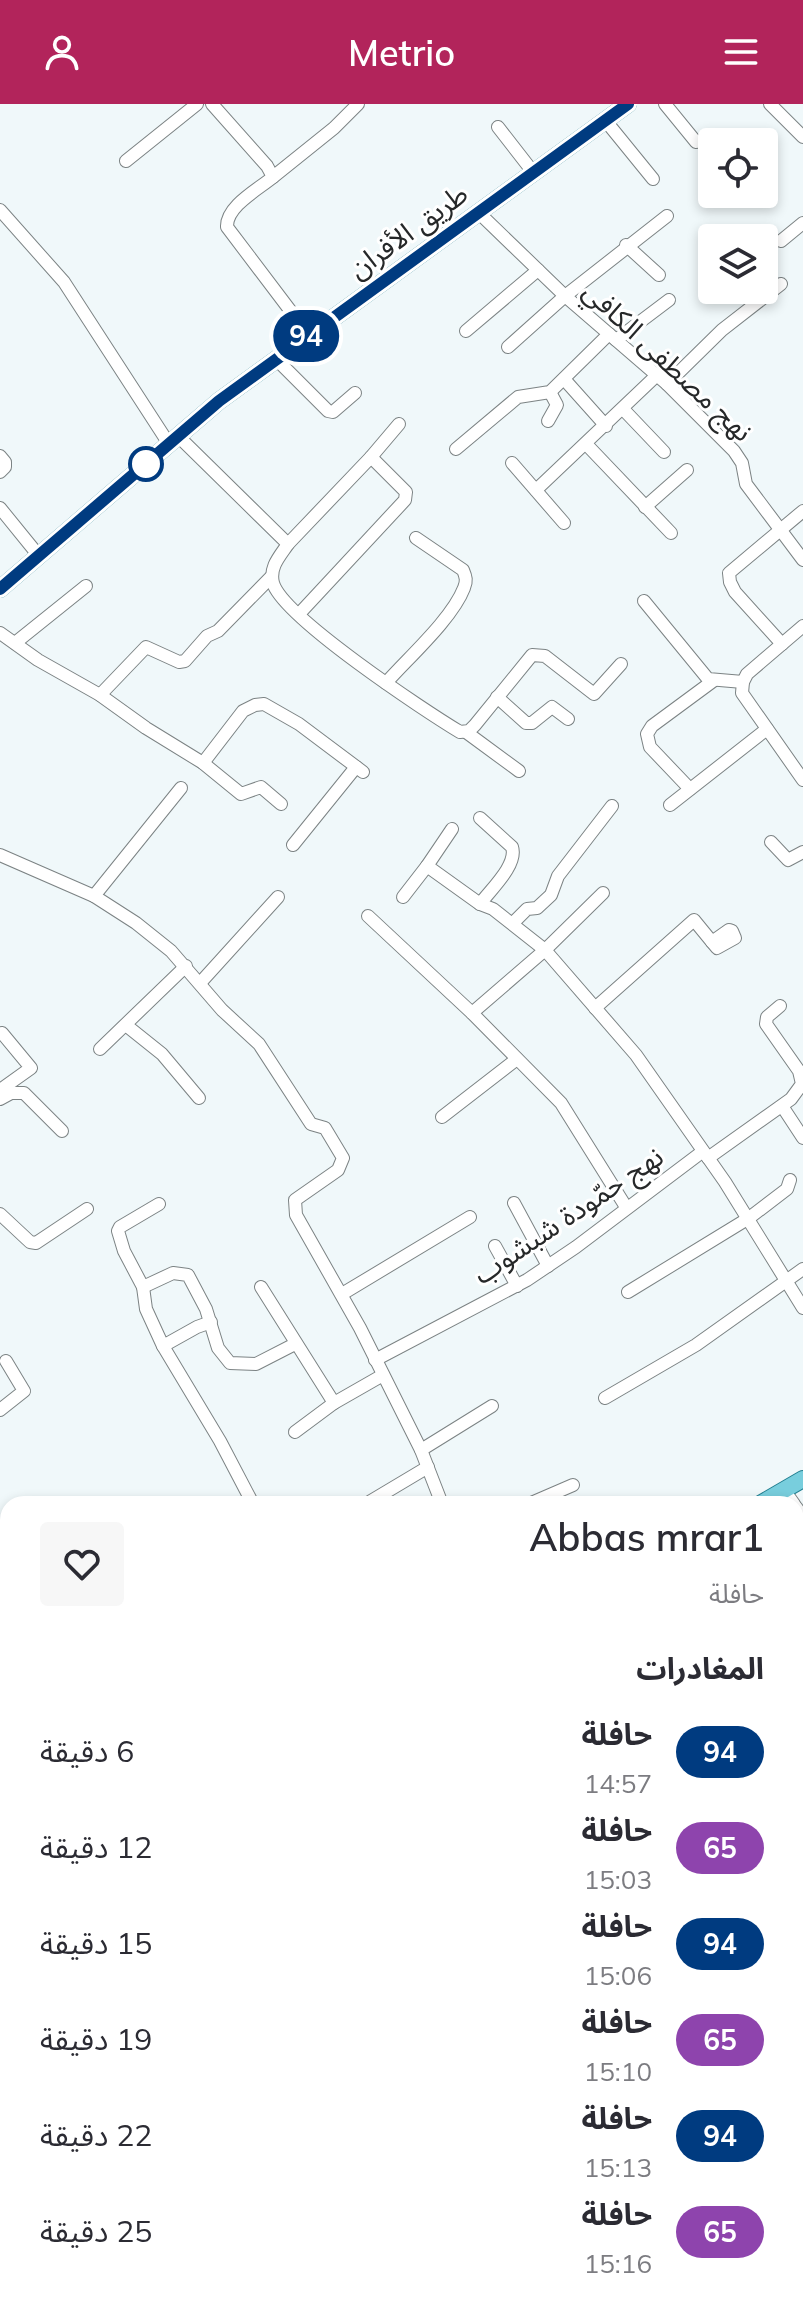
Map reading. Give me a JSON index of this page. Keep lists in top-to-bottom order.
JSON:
{
  "streets": {
    "main road": ["طريق الأفران"],
    "street": ["نهج مصطفى الكافي", "نهج حمّودة شبشوب"]
  },
  "crossings": [
    ["طريق الأفران", "نهج مصطفى الكافي"]
  ],
  "lines": ["bus line 94"],
  "page": {
    "header": "Metrio",
    "on_map": "94",
    "heading": [
      ["Abbas mrar1", "حافلة"],
      "المغادرات"
    ],
    "list": [
      {
        "mark": "94",
        "name": "حافلة",
        "note": "14:57",
        "value": "6 دقيقة"
      },
      {
        "mark": "65",
        "name": "حافلة",
        "note": "15:03",
        "value": "12 دقيقة"
      },
      {
        "mark": "94",
        "name": "حافلة",
        "note": "15:06",
        "value": "15 دقيقة"
      },
      {
        "mark": "65",
        "name": "حافلة",
        "note": "15:10",
        "value": "19 دقيقة"
      },
      {
        "mark": "94",
        "name": "حافلة",
        "note": "15:13",
        "value": "22 دقيقة"
      },
      {
        "mark": "65",
        "name": "حافلة",
        "note": "15:16",
        "value": "25 دقيقة"
      }
    ]
  }
}
